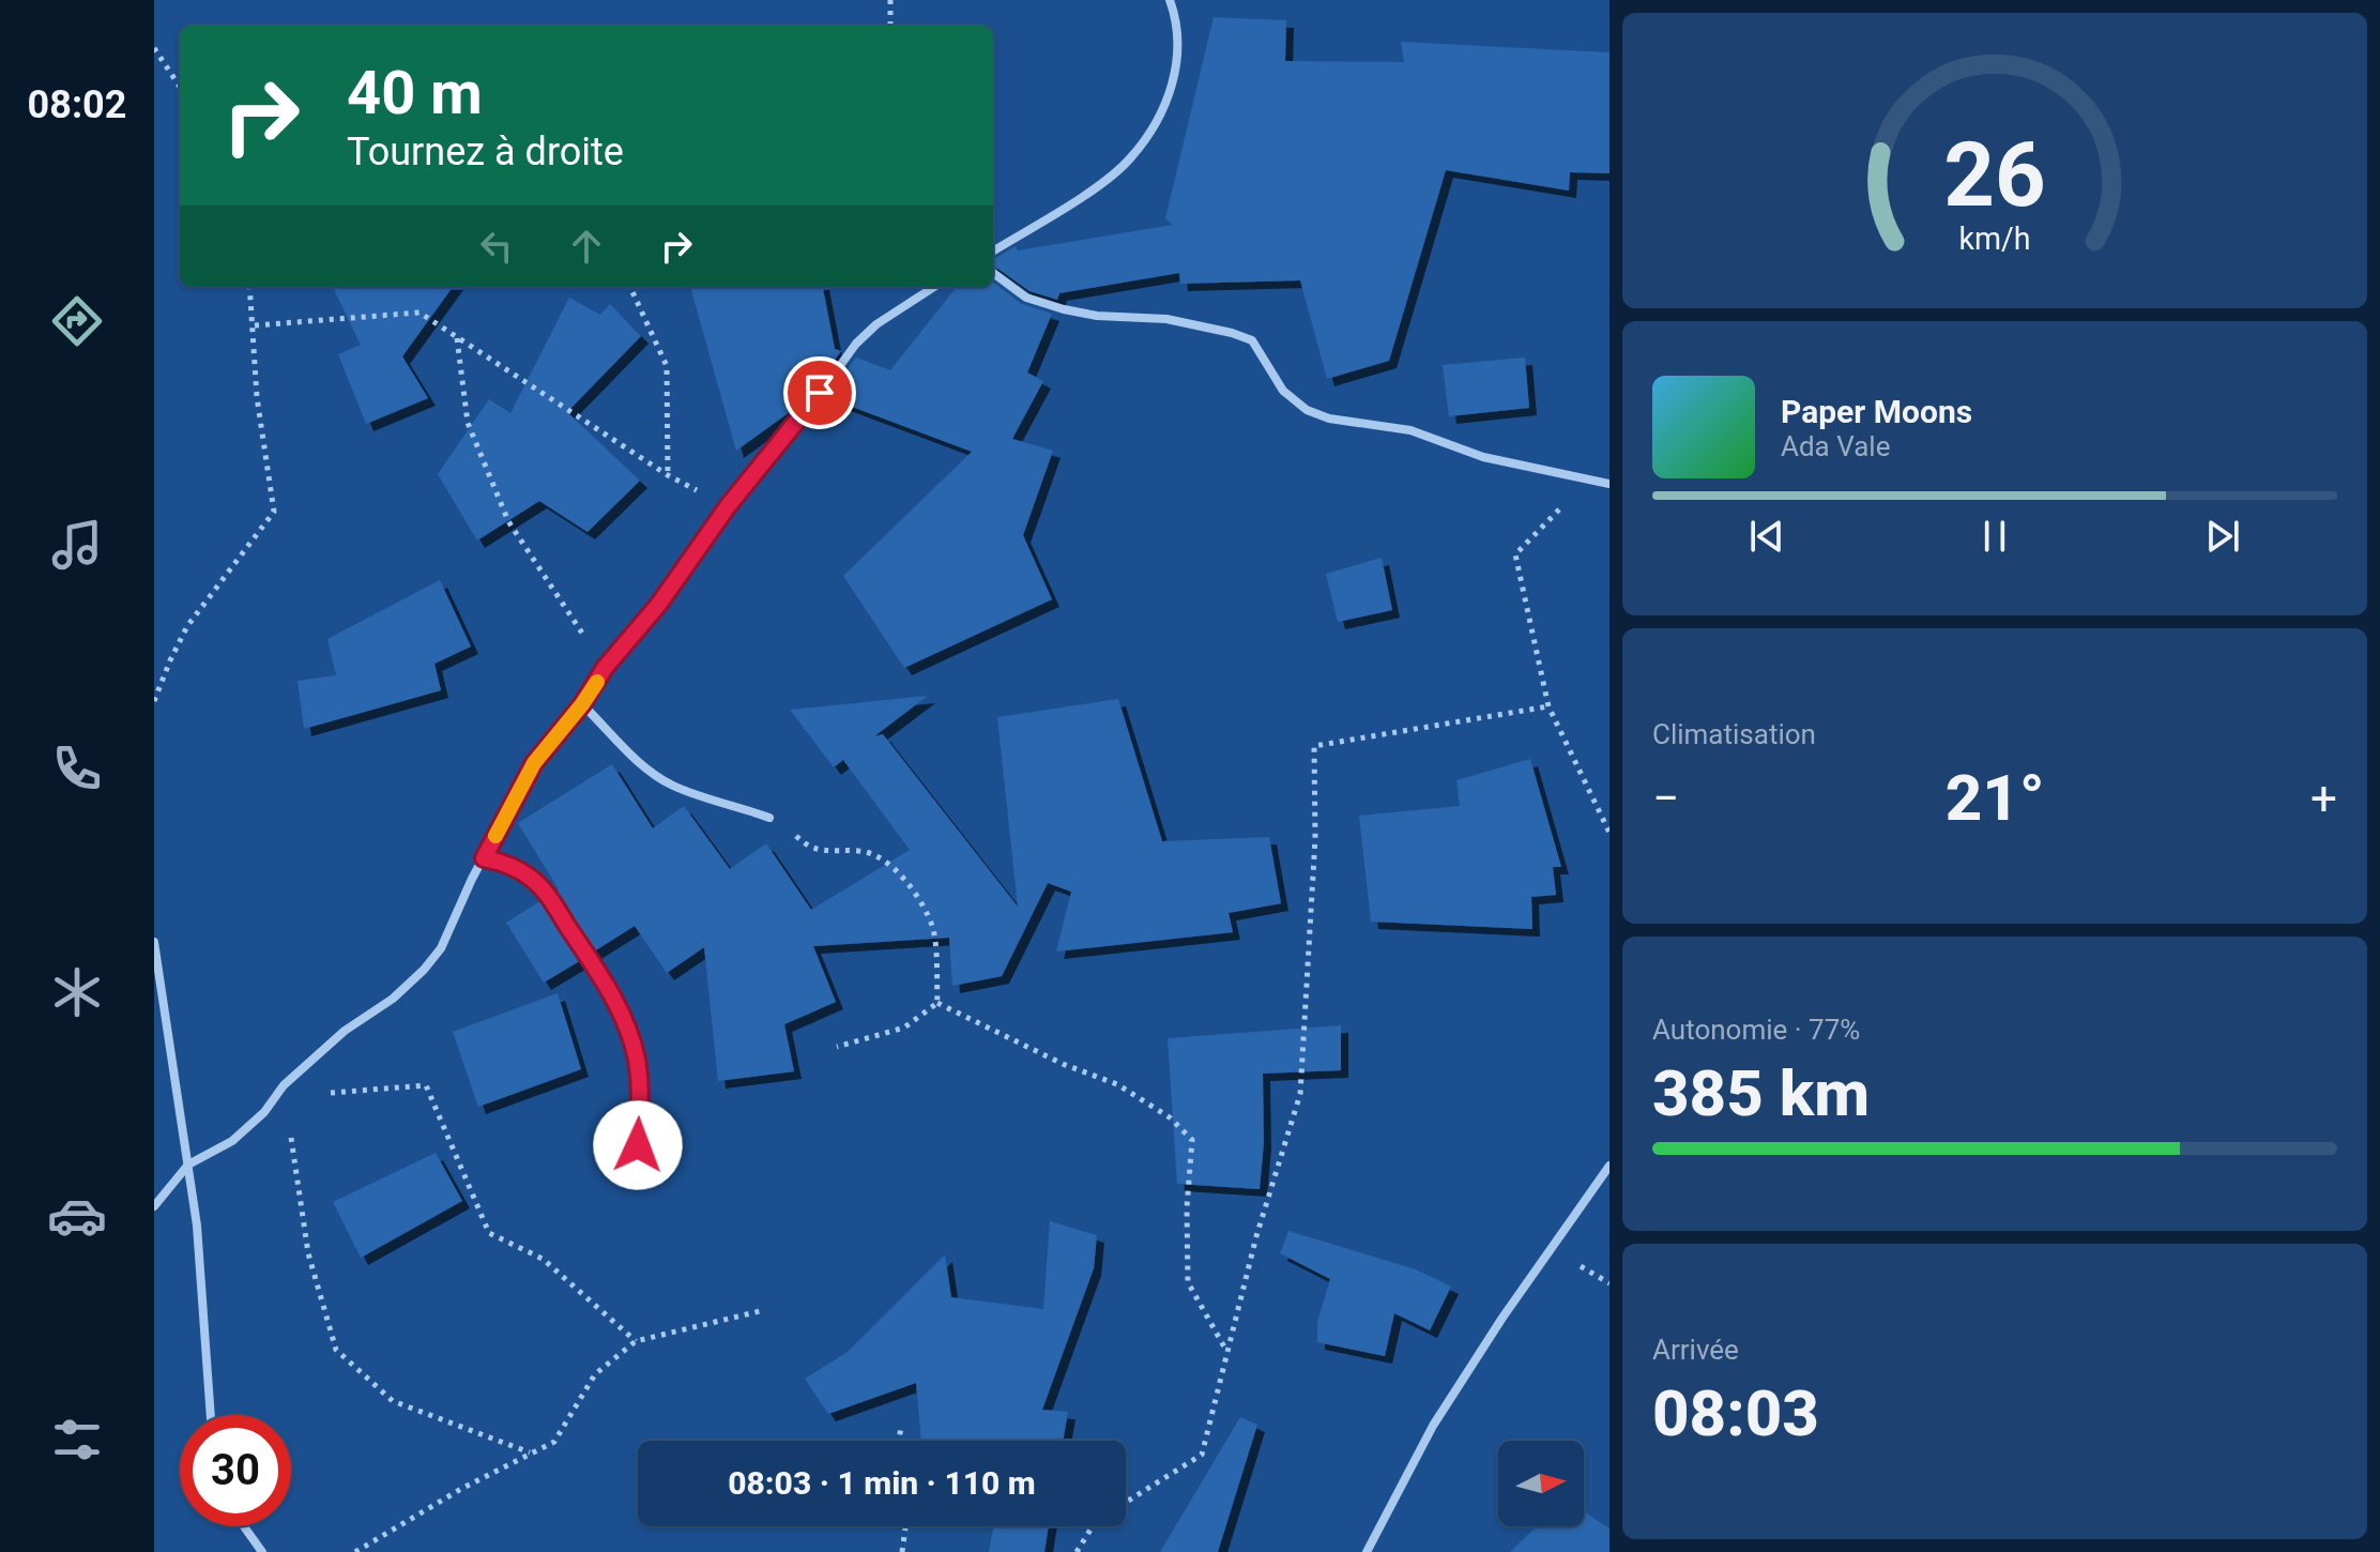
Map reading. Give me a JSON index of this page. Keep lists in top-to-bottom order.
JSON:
{
  "north": "right",
  "page": {
    "tabs": "08:02",
    "turn": ["40 m", "Tournez à droite"],
    "song": ["Paper Moons", "Ada Vale"],
    "tile": [
      "Climatisation",
      ["Autonomie · 77%", "385 km"],
      ["Arrivée", "08:03"]
    ],
    "heat": ["−", "21°", "+"],
    "limit": "30",
    "trip": "08:03 · 1 min · 110 m",
    "gauge": ["26", "km/h"]
  }
}
